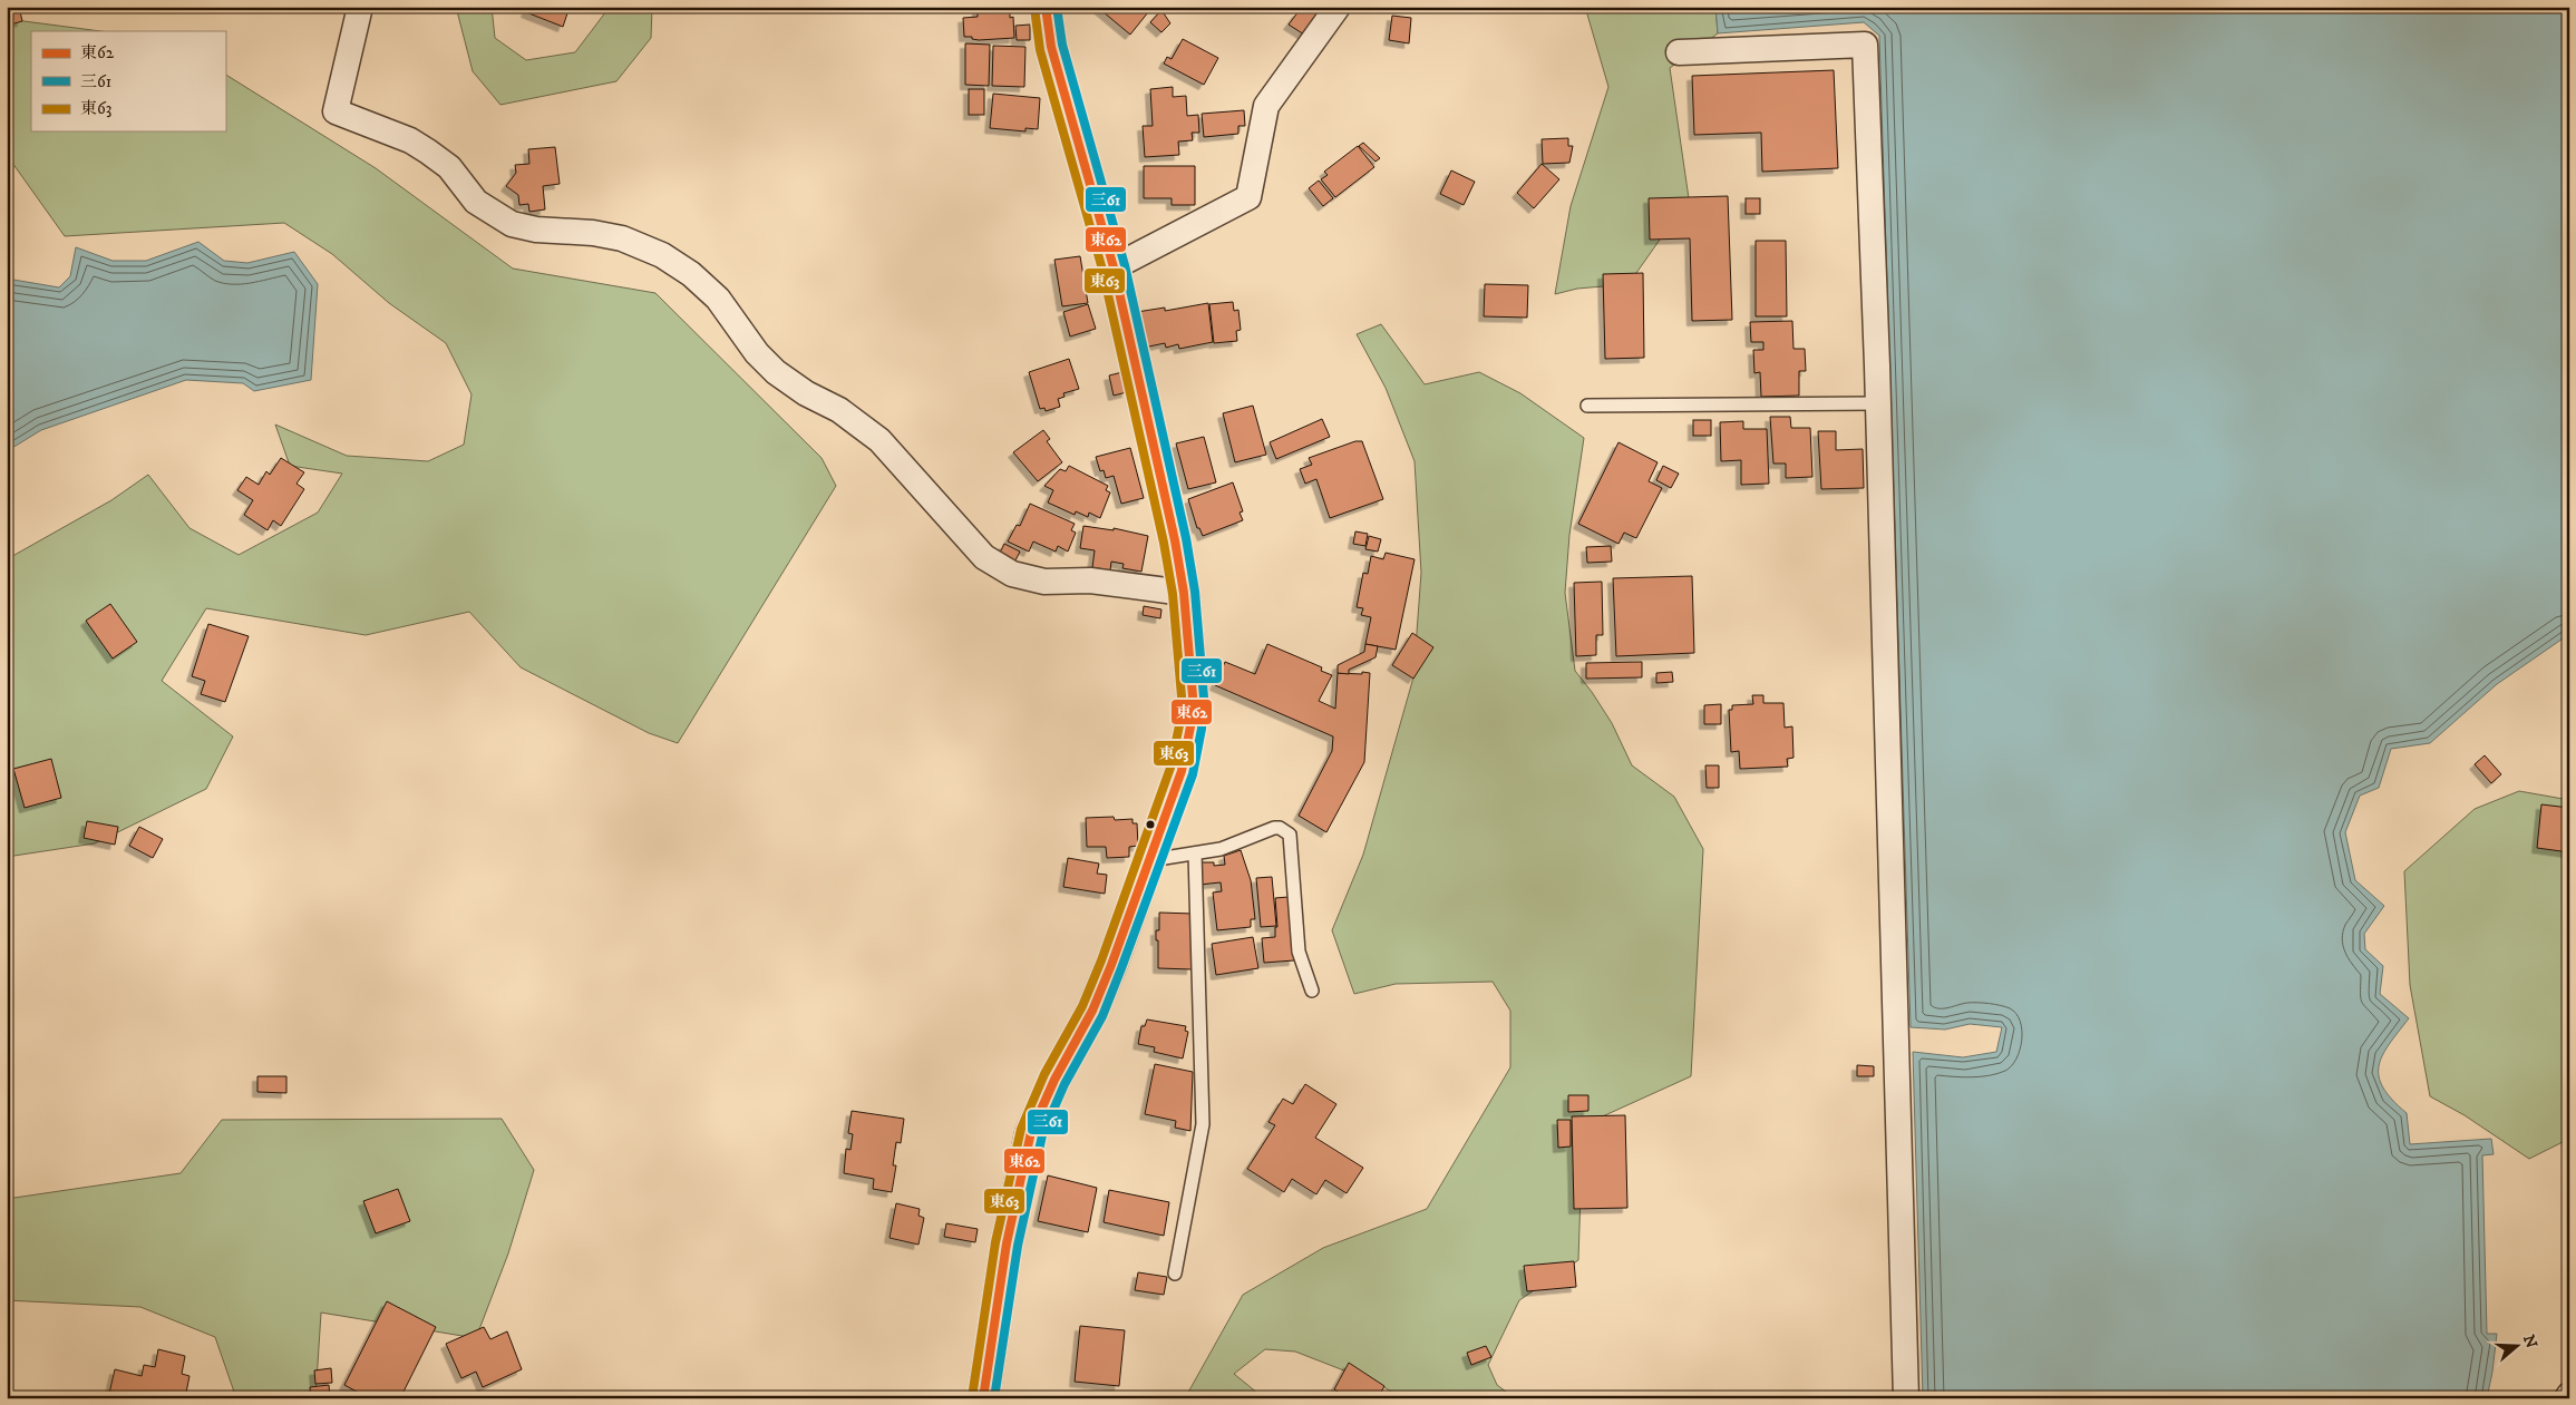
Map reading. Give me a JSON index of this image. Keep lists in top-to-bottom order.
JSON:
{
  "lines": ["transit line 東62", "transit line 三61", "transit line 東63"],
  "legend": ["東62", "三61", "東63"],
  "north": "right"
}
